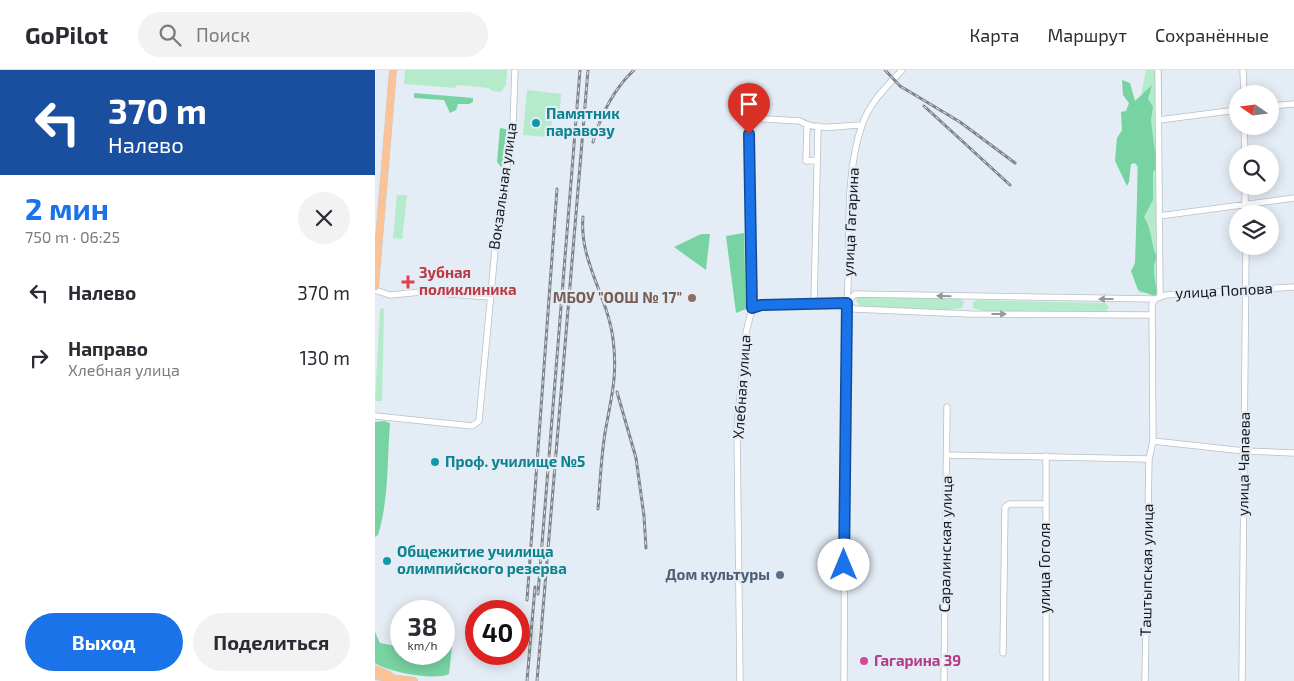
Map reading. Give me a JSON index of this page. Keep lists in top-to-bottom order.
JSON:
{
  "streets": {
    "street": [
      "Вокзальная улица",
      "улица Гагарина",
      "улица Попова",
      "Хлебная улица",
      "улица Чапаева",
      "Саралинская улица",
      "улица Гоголя",
      "Таштыпская улица"
    ]
  },
  "crossings": [
    ["улица Гагарина", "улица Попова"],
    ["улица Гагарина", "Хлебная улица"],
    ["улица Попова", "улица Чапаева"],
    ["улица Попова", "Таштыпская улица"]
  ],
  "places": {
    "other": [
      "Памятник паравозу",
      "МБОУ \"ООШ № 17\"",
      "Проф. училище №5",
      "Общежитие училища олимпийского резерва",
      "Дом культуры",
      "Гагарина 39"
    ],
    "health": ["Зубная поликлиника"]
  },
  "north": "left",
  "page": {
    "header": "GoPilot",
    "search": "Поиск",
    "nav": ["Карта", "Маршрут", "Сохранённые"],
    "turn": ["370 m", "Налево"],
    "heading": ["2 мин", "750 m · 06:25"],
    "list": [
      {
        "name": "Налево",
        "value": "370 m"
      },
      {
        "name": "Направо",
        "note": "Хлебная улица",
        "value": "130 m"
      }
    ],
    "speed": "38 km/h",
    "limit": "40",
    "buttons": ["Выход", "Поделиться"]
  }
}
